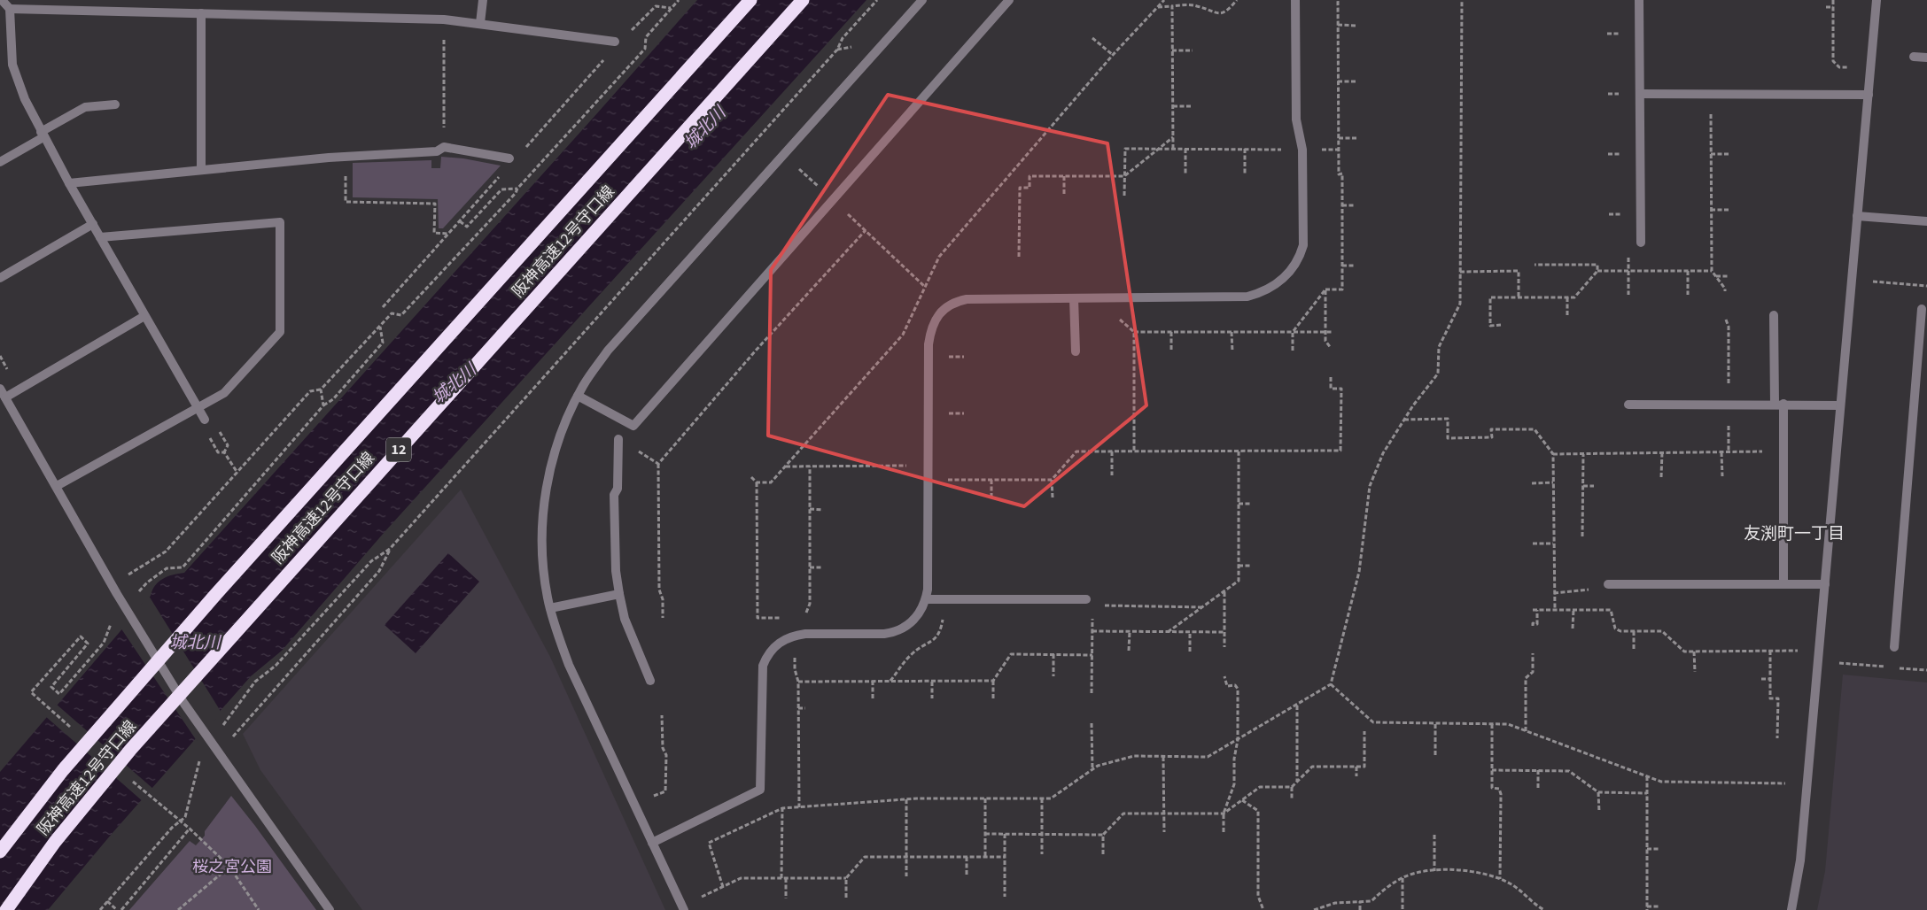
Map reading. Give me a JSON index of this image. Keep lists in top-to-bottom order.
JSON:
{
  "streets": {
    "highway": ["阪神高速12号守口線", "12"]
  },
  "districts": ["友渕町一丁目"],
  "water": ["城北川"],
  "parks": ["桜之宮公園"]
}
